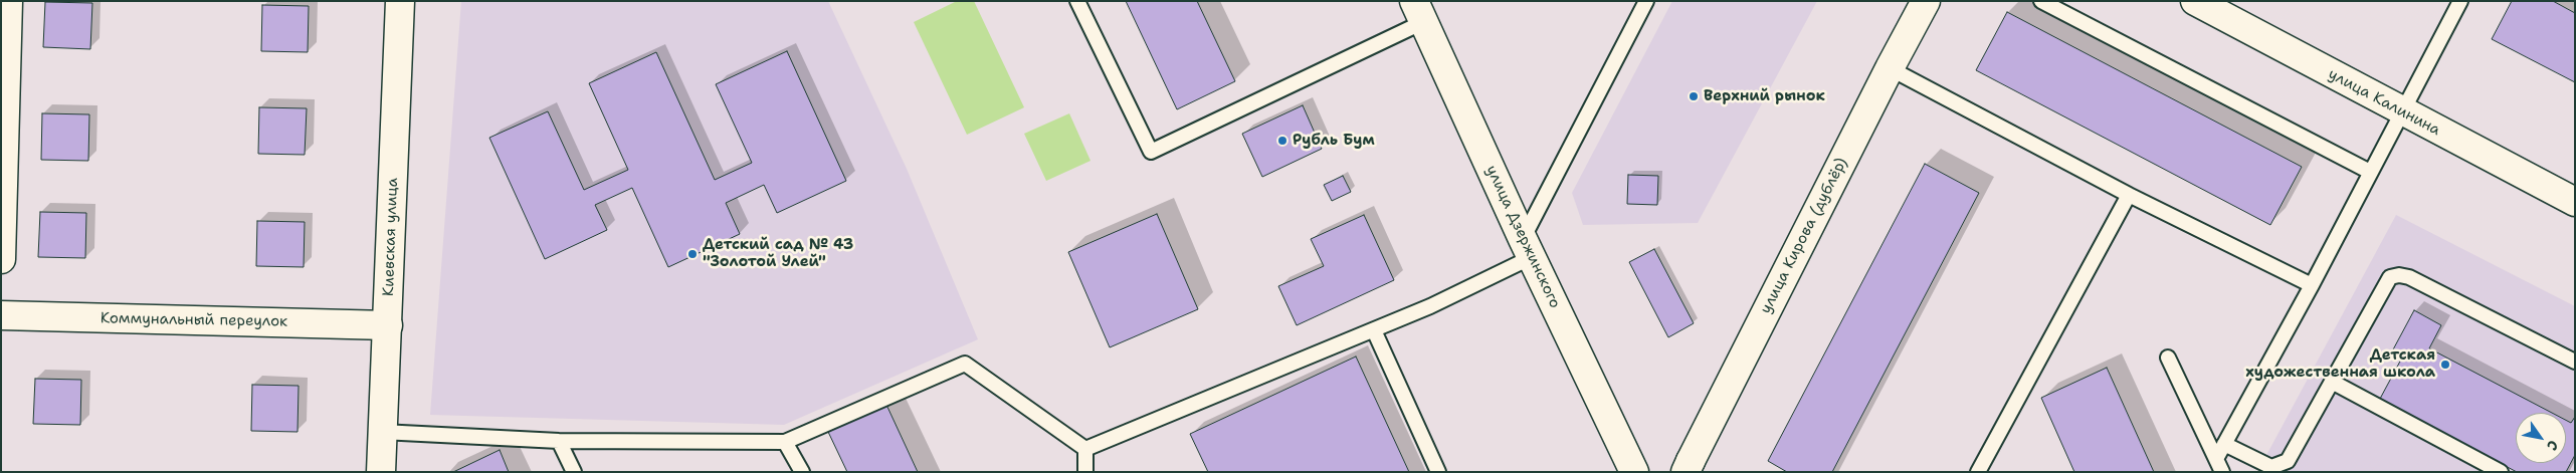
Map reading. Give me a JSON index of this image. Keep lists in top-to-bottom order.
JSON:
{
  "streets": {
    "street": [
      "улица Калинина",
      "улица Кирова (дублёр)",
      "Киевская улица",
      "улица Дзержинского",
      "Коммунальный переулок"
    ]
  },
  "crossings": [
    ["Киевская улица", "Коммунальный переулок"]
  ],
  "places": [
    "Верхний рынок",
    "Рубль Бум",
    "Детский сад № 43 \"Золотой Улей\"",
    "Детская художественная школа"
  ],
  "north": "bottom right"
}
